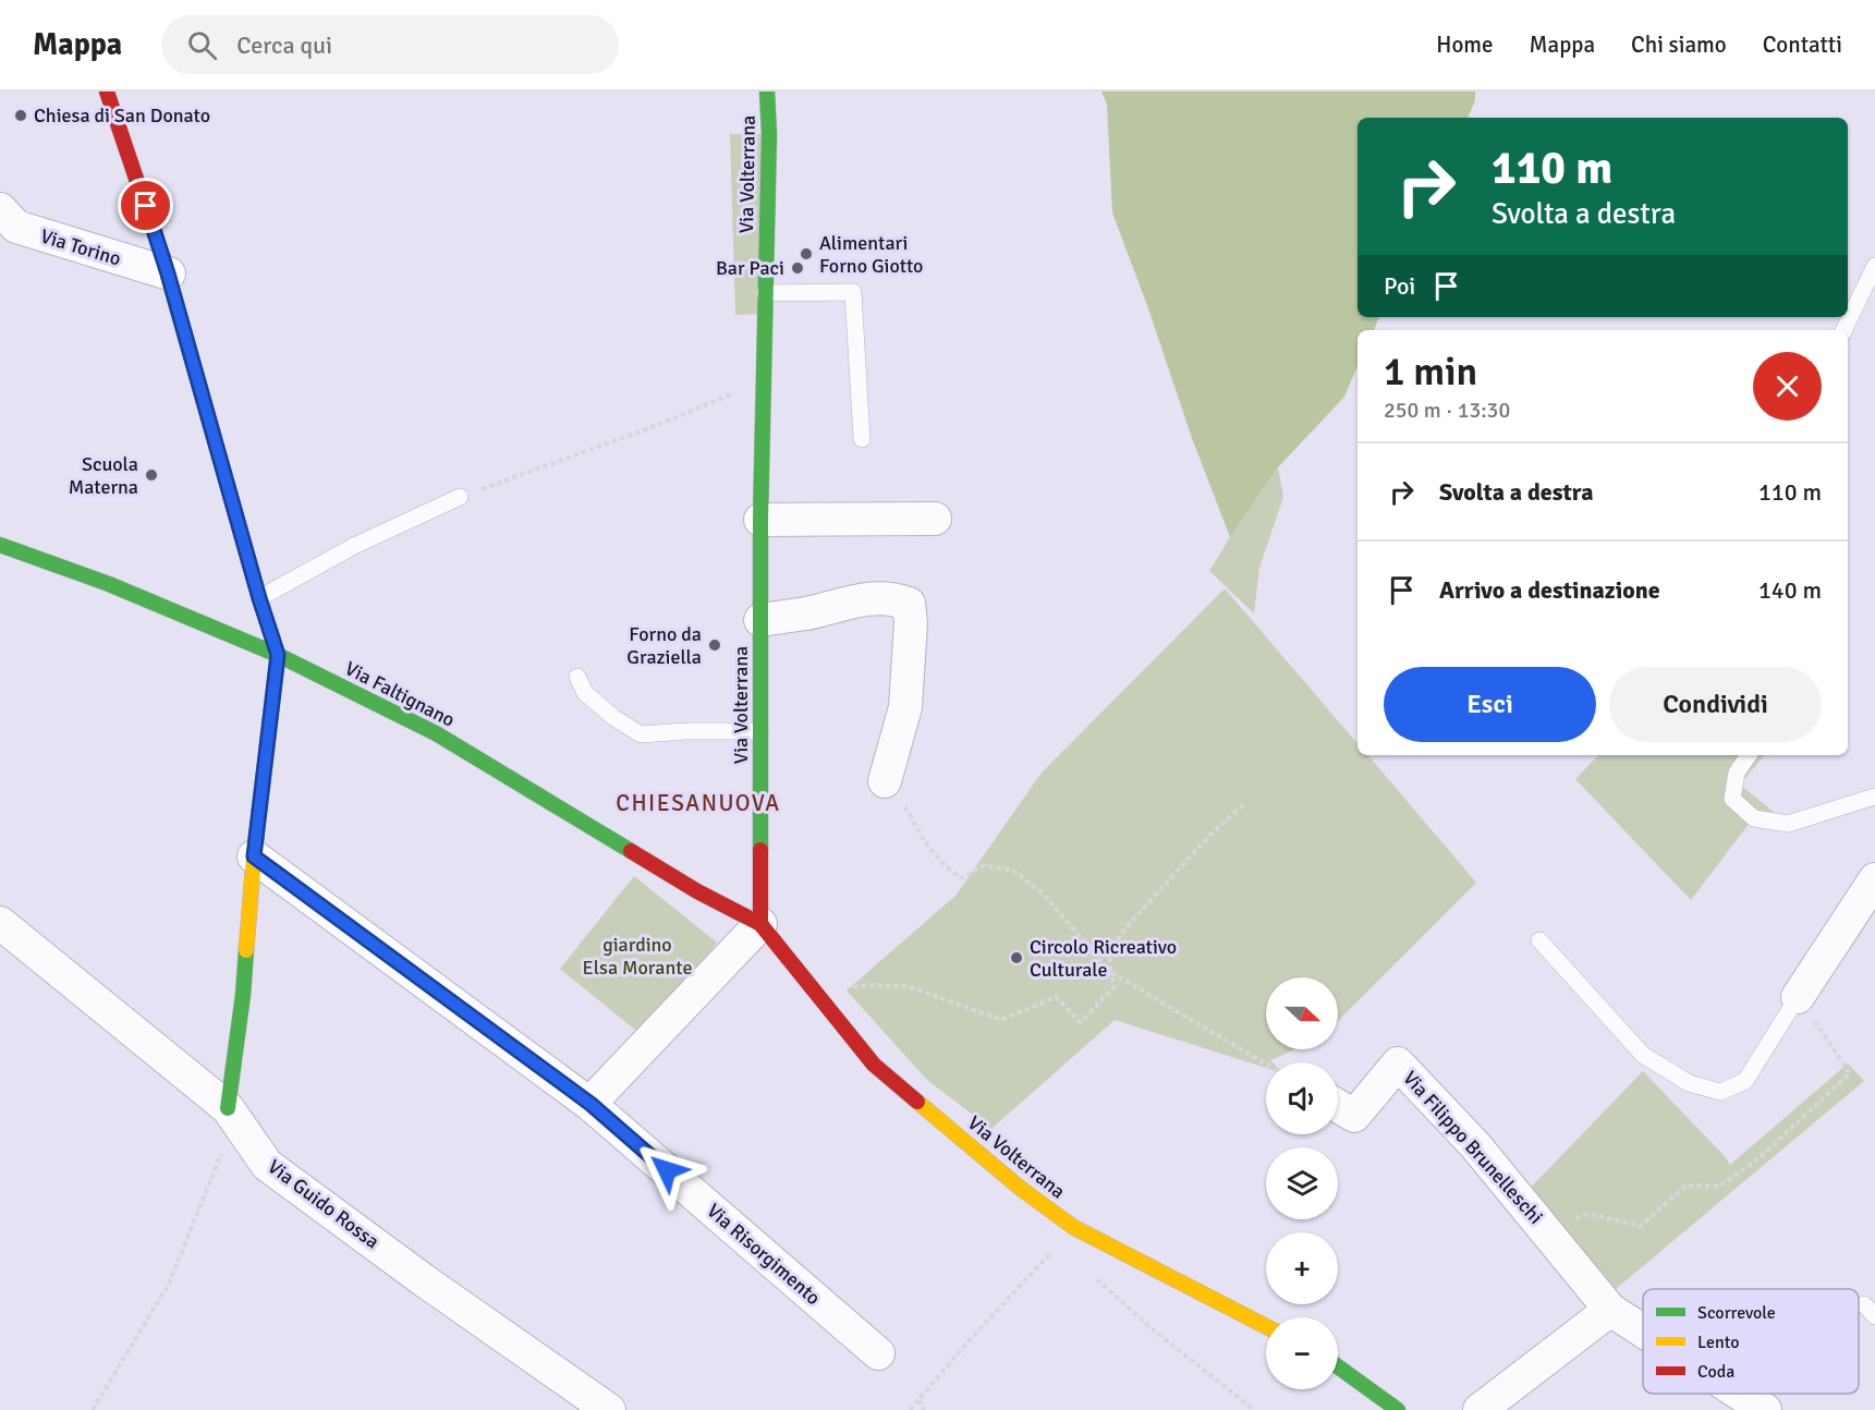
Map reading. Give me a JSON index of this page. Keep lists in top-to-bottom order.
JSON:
{
  "streets": {
    "street": [
      "Via Volterrana",
      "Via Torino",
      "Via Faltignano",
      "Via Filippo Brunelleschi",
      "Via Guido Rossa",
      "Via Risorgimento"
    ]
  },
  "crossings": [
    ["Via Volterrana", "Via Faltignano"]
  ],
  "districts": ["CHIESANUOVA"],
  "parks": ["giardino Elsa Morante"],
  "places": [
    "Chiesa di San Donato",
    "Alimentari Forno Giotto",
    "Bar Paci",
    "Scuola Materna",
    "Forno da Graziella",
    "Circolo Ricreativo Culturale"
  ],
  "legend": ["Scorrevole", "Lento", "Coda"],
  "north": "right",
  "page": {
    "header": "Mappa",
    "search": "Cerca qui",
    "nav": [
      "Home",
      "Mappa",
      "Chi siamo",
      "Contatti"
    ],
    "turn": ["110 m", "Svolta a destra"],
    "then": "Poi",
    "heading": ["1 min", "250 m · 13:30"],
    "list": [
      {
        "name": "Svolta a destra",
        "value": "110 m"
      },
      {
        "name": "Arrivo a destinazione",
        "value": "140 m"
      }
    ],
    "buttons": ["Esci", "Condividi"],
    "map_buttons": ["+", "−"]
  }
}
